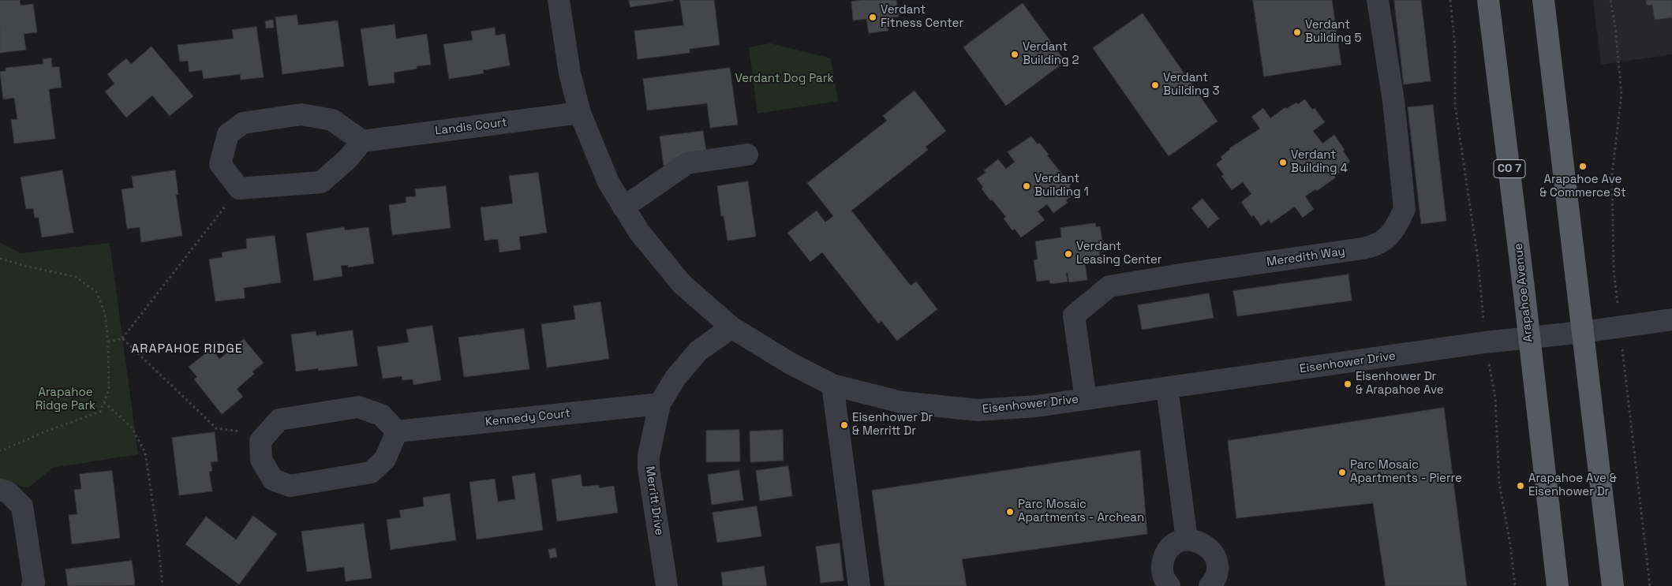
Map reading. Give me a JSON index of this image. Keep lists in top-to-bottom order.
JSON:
{
  "streets": {
    "main road": ["CO 7", "Arapahoe Avenue"],
    "street": [
      "Landis Court",
      "Meredith Way",
      "Eisenhower Drive",
      "Kennedy Court",
      "Merritt Drive"
    ]
  },
  "crossings": [
    ["Landis Court", "Eisenhower Drive"],
    ["Meredith Way", "Eisenhower Drive"],
    ["Arapahoe Avenue", "Eisenhower Drive"],
    ["Eisenhower Drive", "Merritt Drive"],
    ["Kennedy Court", "Merritt Drive"]
  ],
  "districts": ["ARAPAHOE RIDGE"],
  "parks": ["Verdant Dog Park", "Arapahoe Ridge Park"],
  "places": [
    "Verdant Fitness Center",
    "Verdant Building 5",
    "Verdant Building 2",
    "Verdant Building 3",
    "Verdant Building 4",
    "Arapahoe Ave & Commerce St",
    "Verdant Building 1",
    "Verdant Leasing Center",
    "Eisenhower Dr & Arapahoe Ave",
    "Eisenhower Dr & Merritt Dr",
    "Parc Mosaic Apartments - Pierre",
    "Arapahoe Ave & Eisenhower Dr",
    "Parc Mosaic Apartments - Archean"
  ]
}
